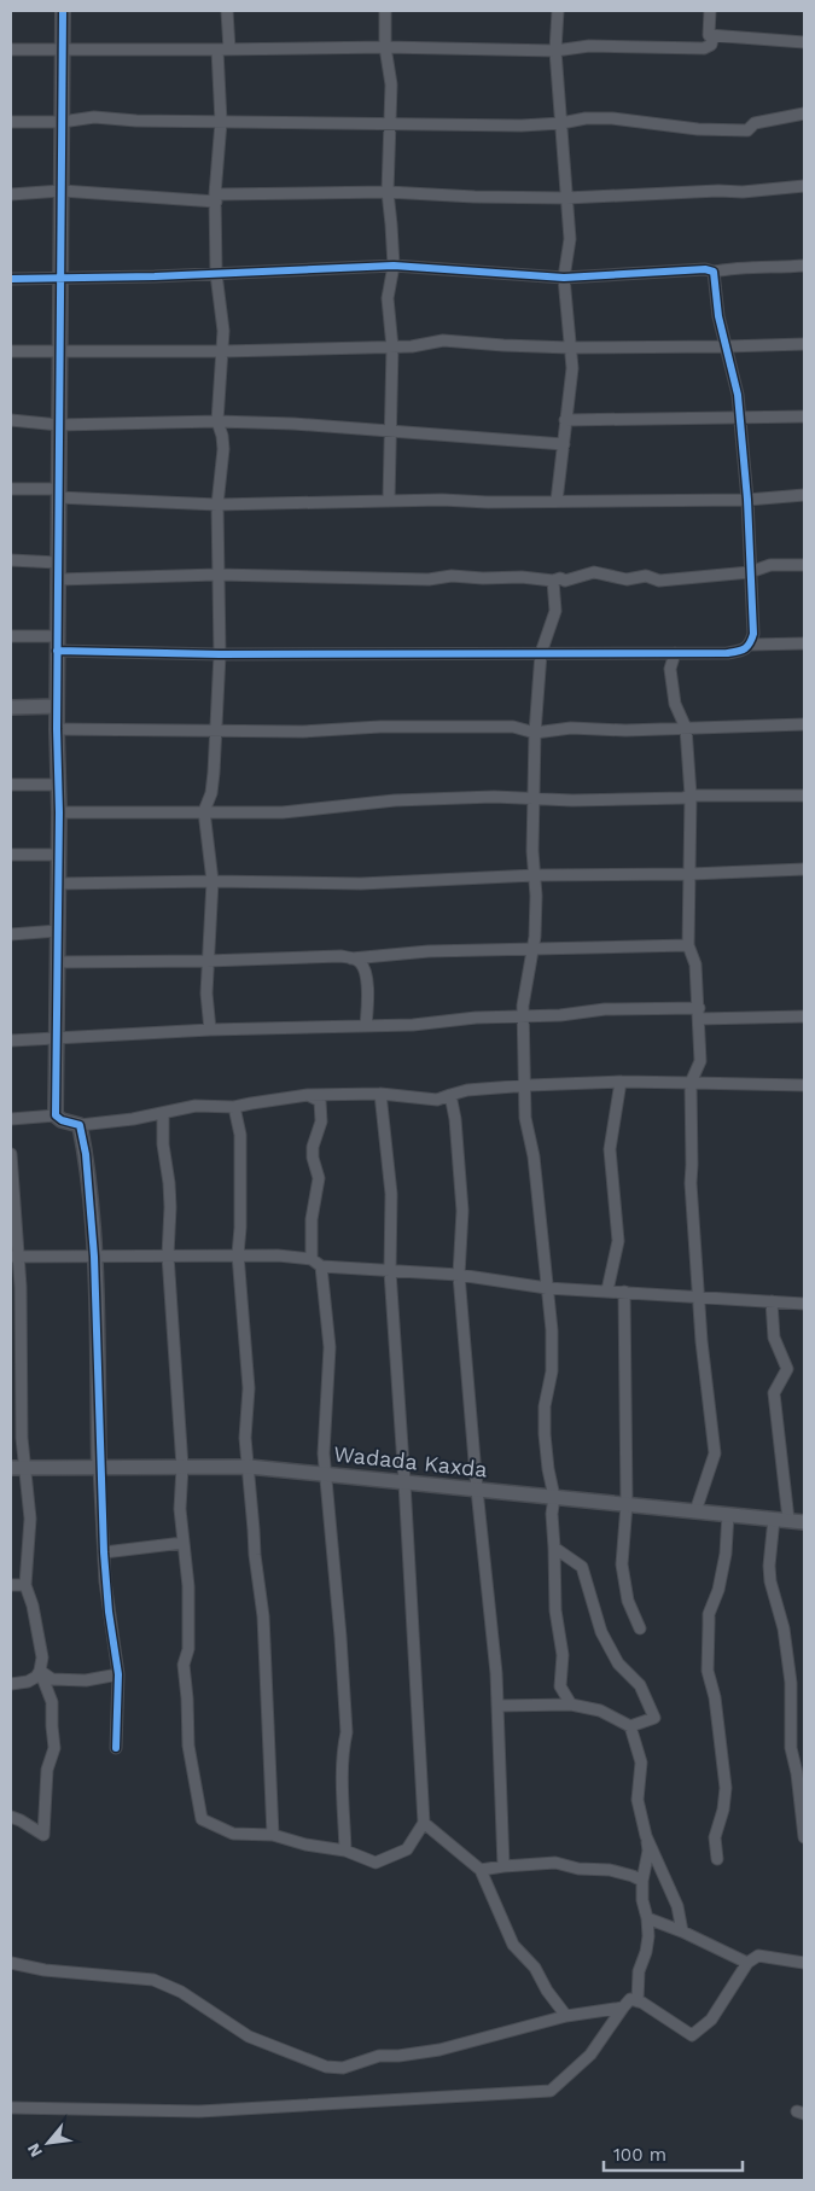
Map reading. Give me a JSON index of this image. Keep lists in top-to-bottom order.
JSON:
{
  "streets": {
    "street": ["Wadada Kaxda"]
  },
  "scale_bar": "100 m",
  "north": "bottom left"
}
